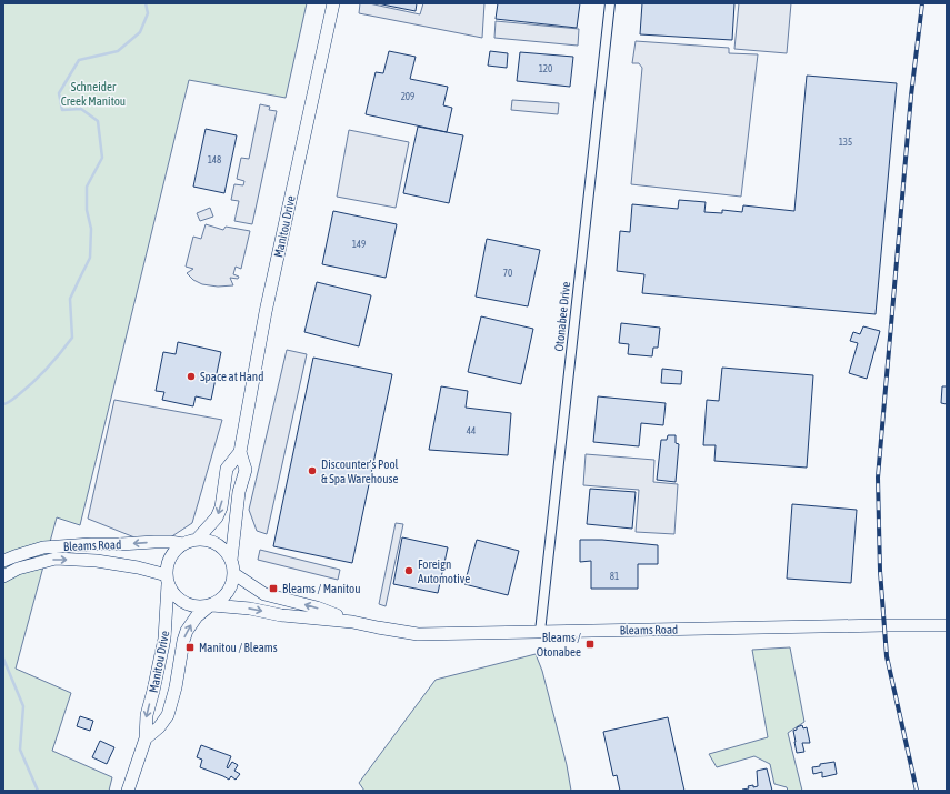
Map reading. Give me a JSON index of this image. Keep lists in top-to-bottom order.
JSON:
{
  "streets": {
    "main road": ["Manitou Drive", "Bleams Road"],
    "street": ["Otonabee Drive"]
  },
  "crossings": [
    ["Manitou Drive", "Bleams Road"],
    ["Otonabee Drive", "Bleams Road"]
  ],
  "parks": ["Schneider Creek Manitou"],
  "places": {
    "other": ["Space at Hand", "Discounter's Pool & Spa Warehouse", "Foreign Automotive"],
    "transit": ["Bleams / Manitou", "Bleams / Otonabee", "Manitou / Bleams"]
  },
  "house_numbers": [
    "120",
    "209",
    "135",
    "148",
    "149",
    "70",
    "44",
    "81"
  ]
}
